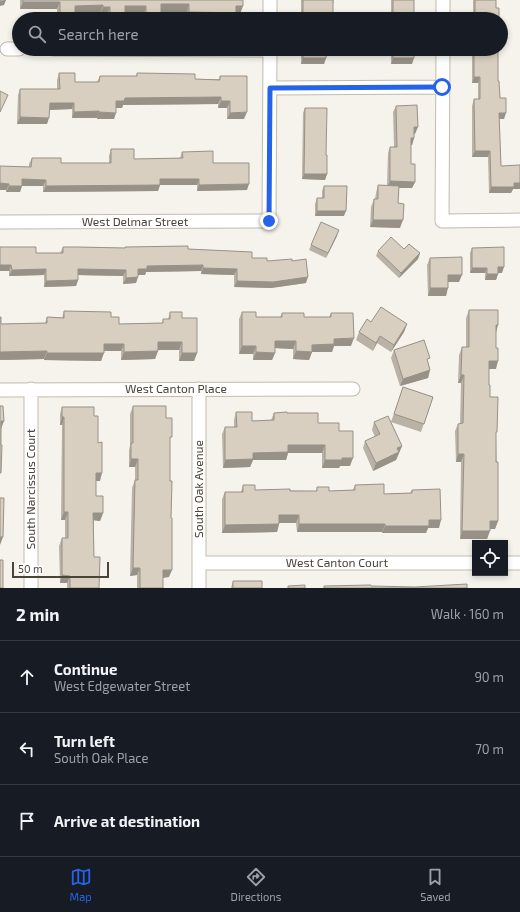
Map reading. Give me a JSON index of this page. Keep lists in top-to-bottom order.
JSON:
{
  "streets": {
    "street": [
      "West Delmar Street",
      "West Canton Place",
      "South Narcissus Court",
      "South Oak Avenue",
      "West Canton Court"
    ]
  },
  "crossings": [
    ["West Canton Place", "South Narcissus Court"],
    ["West Canton Place", "South Oak Avenue"],
    ["South Oak Avenue", "West Canton Court"]
  ],
  "scale_bar": "50 m",
  "page": {
    "search": "Search here",
    "scale": "50 m",
    "heading": ["2 min", "Walk · 160 m"],
    "list": [
      ["Continue", "West Edgewater Street", "90 m"],
      ["Turn left", "South Oak Place", "70 m"],
      "Arrive at destination"
    ],
    "nav": ["Map", "Directions", "Saved"]
  }
}
